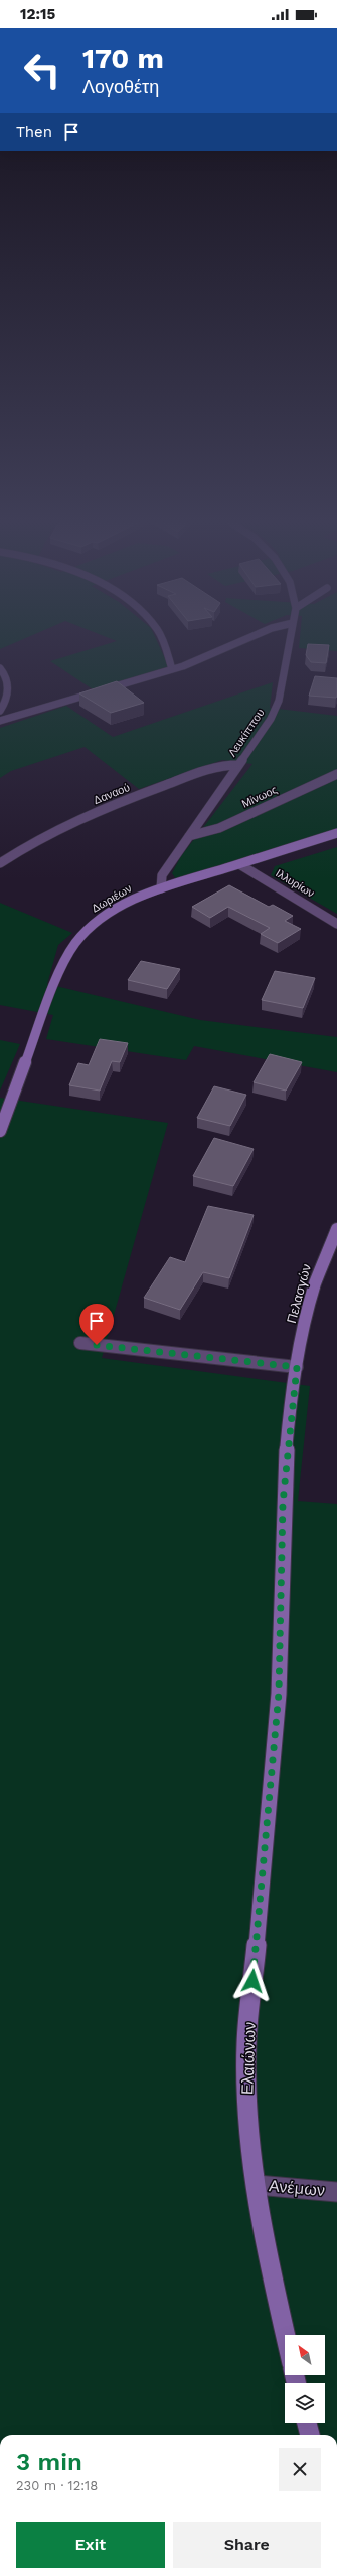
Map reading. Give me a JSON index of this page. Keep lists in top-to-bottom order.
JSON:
{
  "streets": {
    "main road": ["Δωριέων", "Πελασγών", "Ελαιώνων"],
    "street": [
      "Λευκίππου",
      "Δαναού",
      "Μίνωος",
      "Ιλλυρίων",
      "Ανέμων"
    ]
  },
  "crossings": [
    ["Λευκίππου", "Δαναού"],
    ["Λευκίππου", "Μίνωος"],
    ["Λευκίππου", "Δωριέων"],
    ["Ιλλυρίων", "Δωριέων"],
    ["Πελασγών", "Ελαιώνων"],
    ["Ελαιώνων", "Ανέμων"]
  ],
  "north": "top left",
  "page": {
    "status": "12:15",
    "turn": ["170 m", "Λογοθέτη"],
    "then": "Then",
    "heading": ["3 min", "230 m · 12:18"],
    "buttons": ["Exit", "Share"]
  }
}
